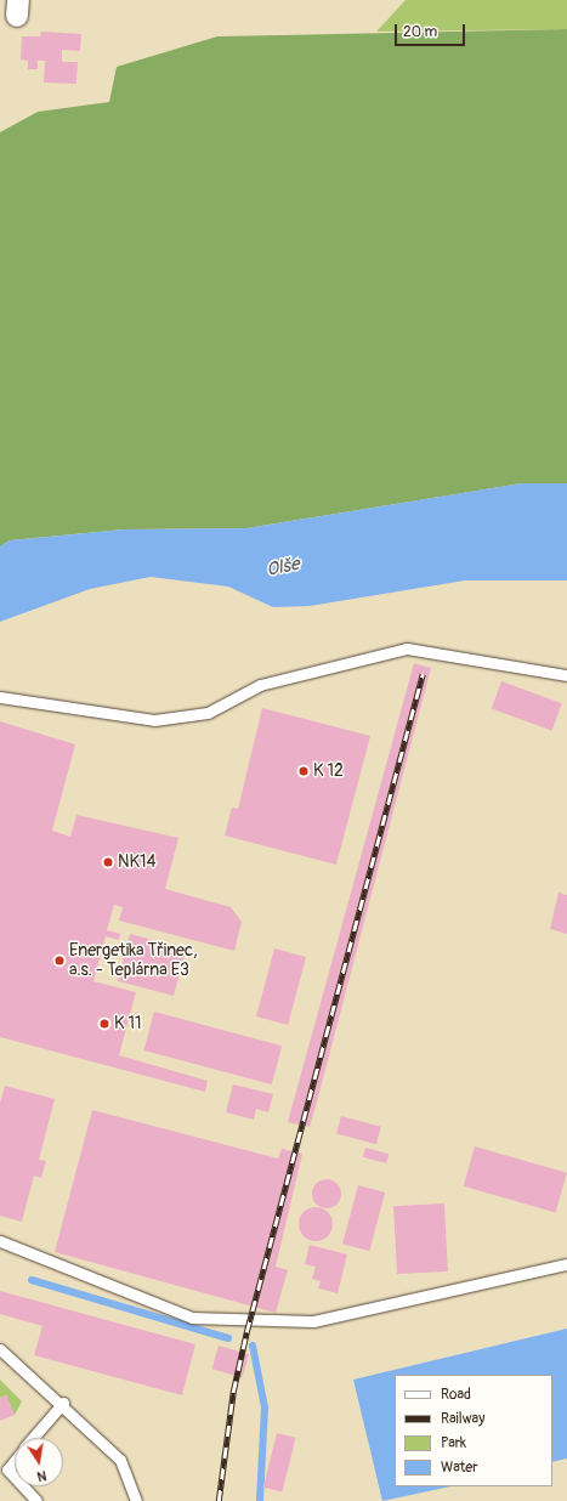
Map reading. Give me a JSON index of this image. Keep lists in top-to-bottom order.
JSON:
{
  "water": ["Olše"],
  "places": [
    "K 12",
    "NK14",
    "Energetika Třinec, a.s. - Teplárna E3",
    "K 11"
  ],
  "legend": [
    "Road",
    "Railway",
    "Park",
    "Water"
  ],
  "scale_bar": "20 m",
  "north": "bottom"
}
